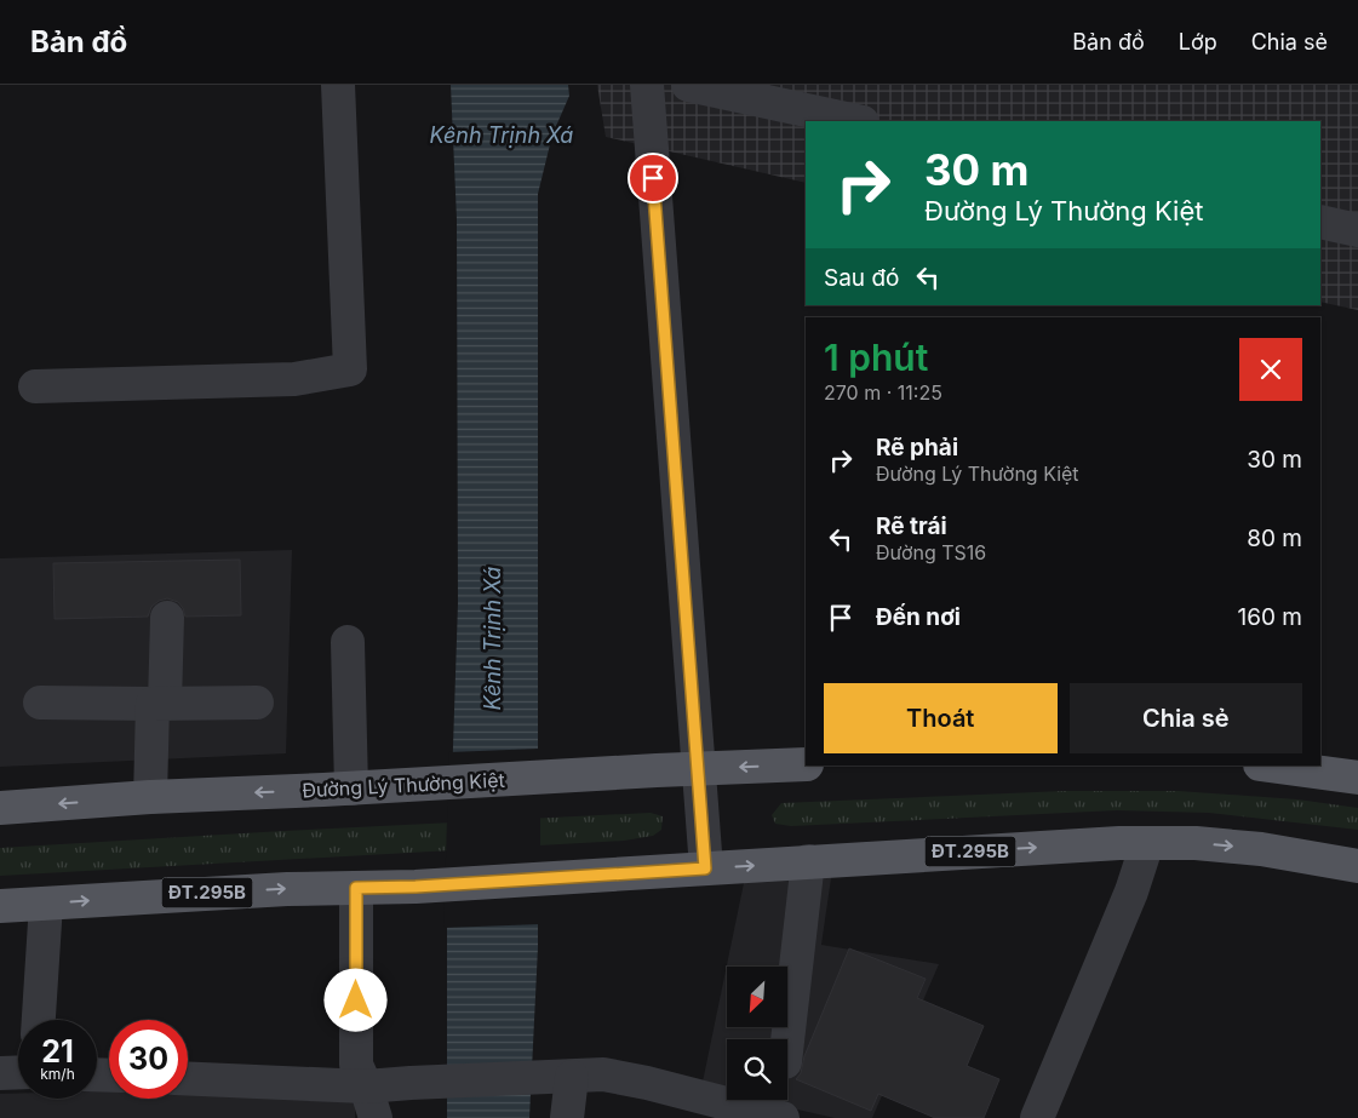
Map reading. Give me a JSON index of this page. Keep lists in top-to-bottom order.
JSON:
{
  "streets": {
    "main road": ["Đường Lý Thường Kiệt", "ĐT.295B"]
  },
  "water": ["Kênh Trịnh Xá"],
  "north": "bottom left",
  "page": {
    "header": "Bản đồ",
    "nav": ["Bản đồ", "Lớp", "Chia sẻ"],
    "turn": ["30 m", "Đường Lý Thường Kiệt"],
    "then": "Sau đó",
    "heading": ["1 phút", "270 m · 11:25"],
    "list": [
      {
        "name": "Rẽ phải",
        "note": "Đường Lý Thường Kiệt",
        "value": "30 m"
      },
      {
        "name": "Rẽ trái",
        "note": "Đường TS16",
        "value": "80 m"
      },
      {
        "name": "Đến nơi",
        "value": "160 m"
      }
    ],
    "buttons": ["Thoát", "Chia sẻ"],
    "speed": "21 km/h",
    "limit": "30"
  }
}
